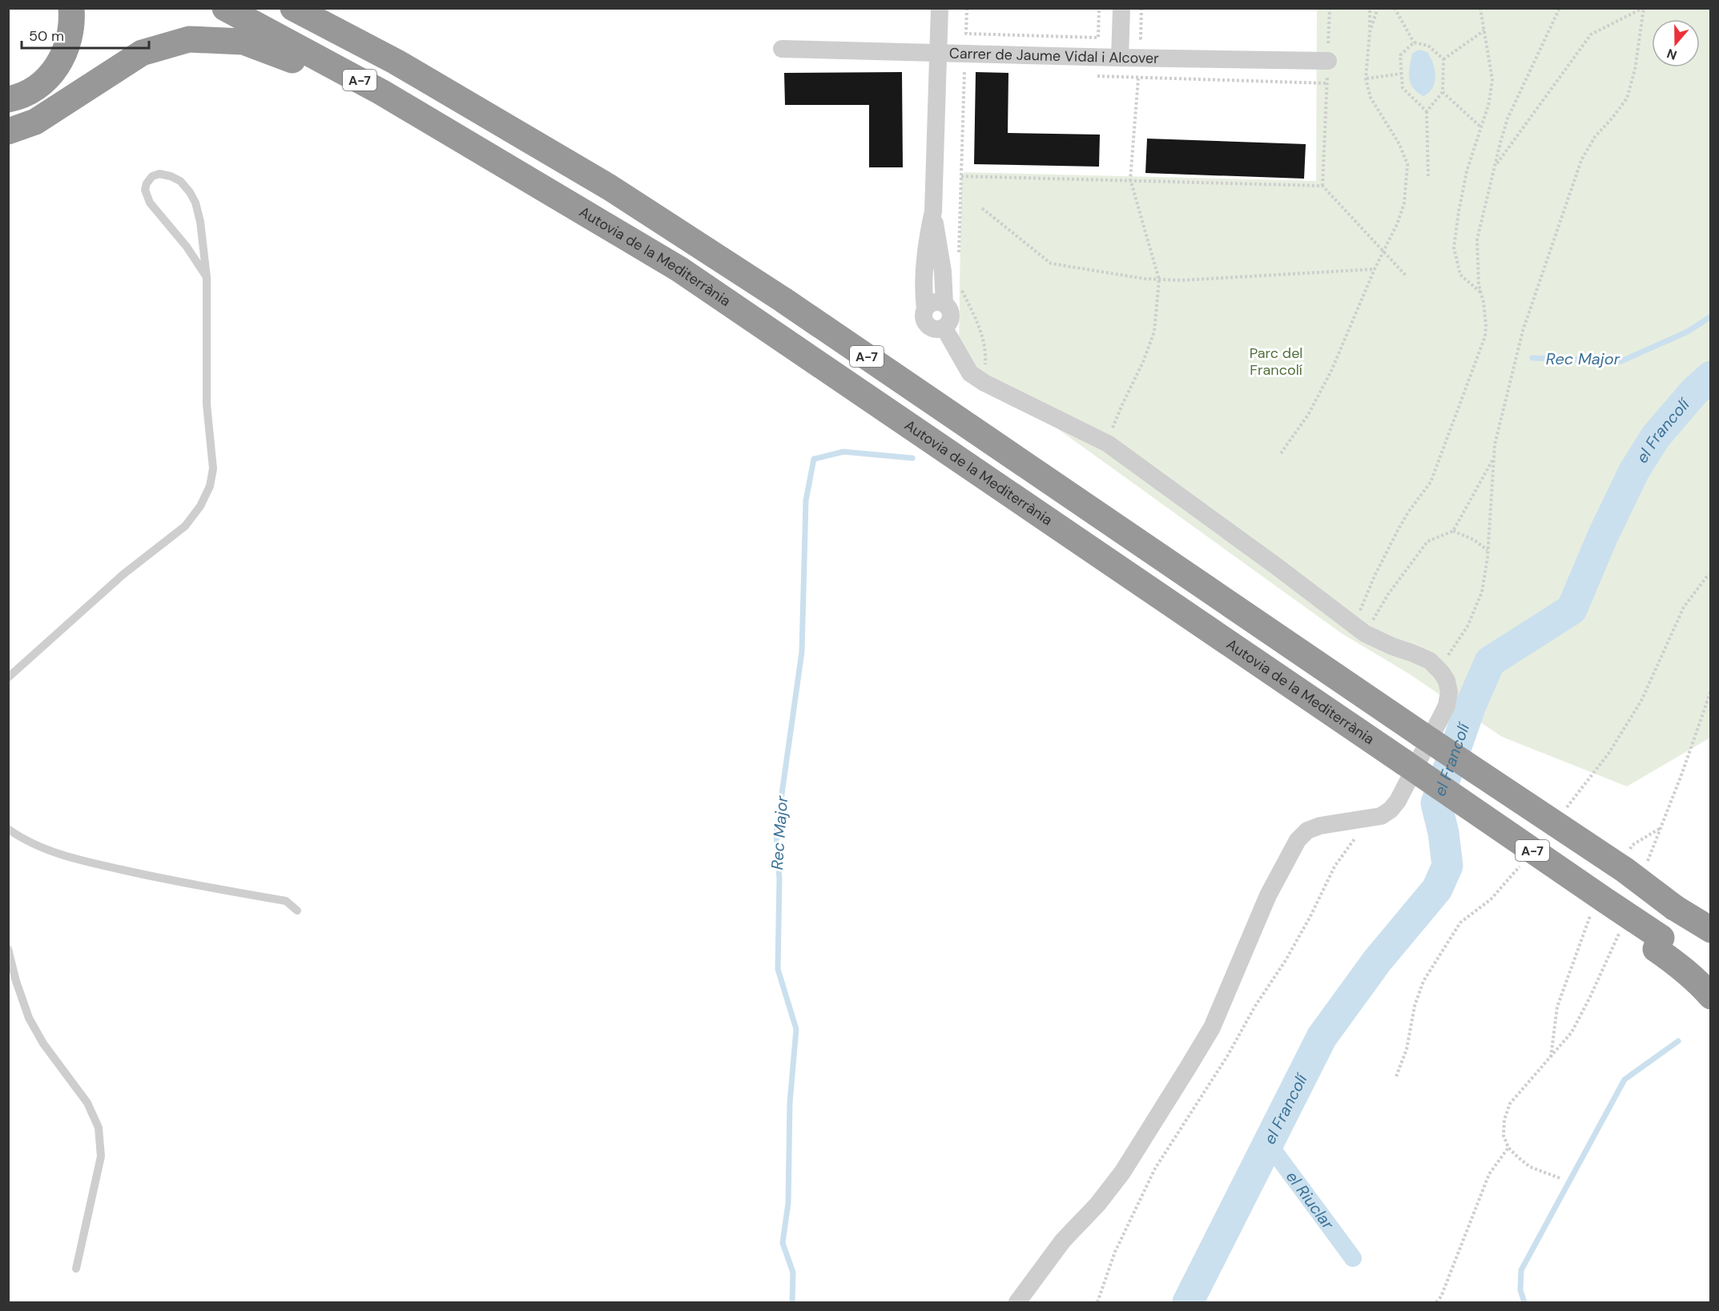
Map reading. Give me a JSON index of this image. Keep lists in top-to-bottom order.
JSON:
{
  "streets": {
    "highway": ["A-7", "Autovia de la Mediterrània"],
    "street": ["Carrer de Jaume Vidal i Alcover"]
  },
  "water": ["Rec Major", "el Francolí", "el Riuclar"],
  "parks": ["Parc del Francolí"],
  "scale_bar": "50 m",
  "north": "bottom"
}
